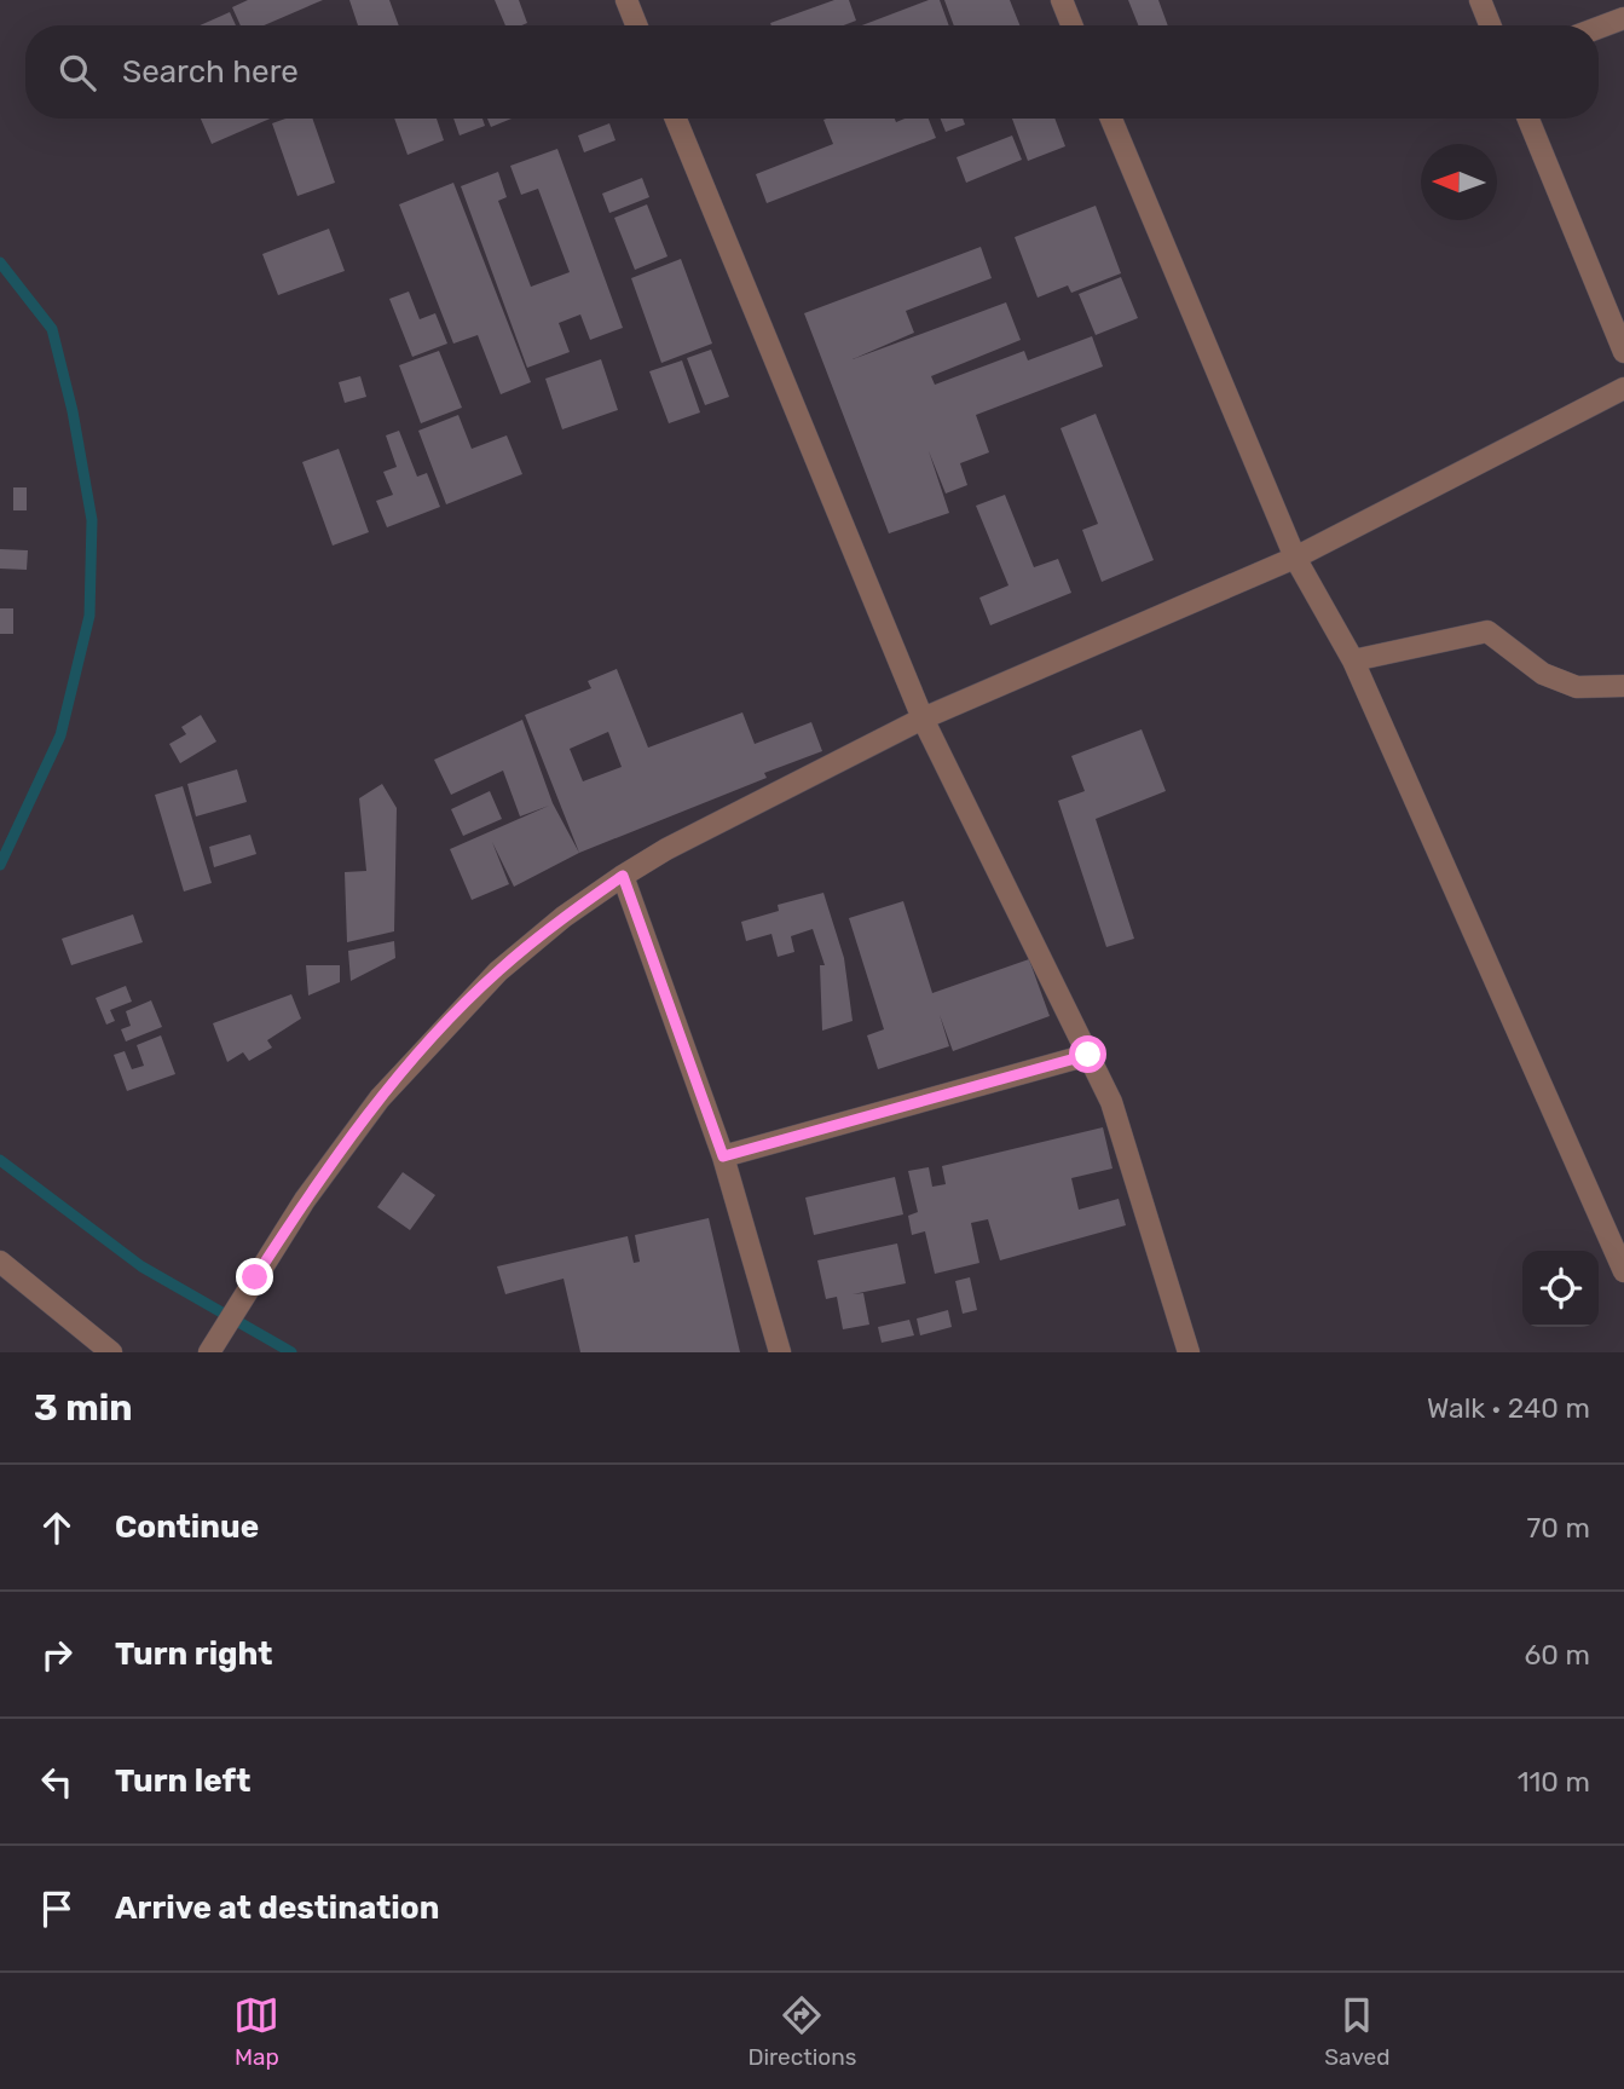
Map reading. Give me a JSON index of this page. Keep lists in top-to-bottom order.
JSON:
{
  "north": "left",
  "page": {
    "search": "Search here",
    "heading": ["3 min", "Walk · 240 m"],
    "list": [
      ["Continue", "70 m"],
      ["Turn right", "60 m"],
      ["Turn left", "110 m"],
      "Arrive at destination"
    ],
    "nav": ["Map", "Directions", "Saved"]
  }
}
